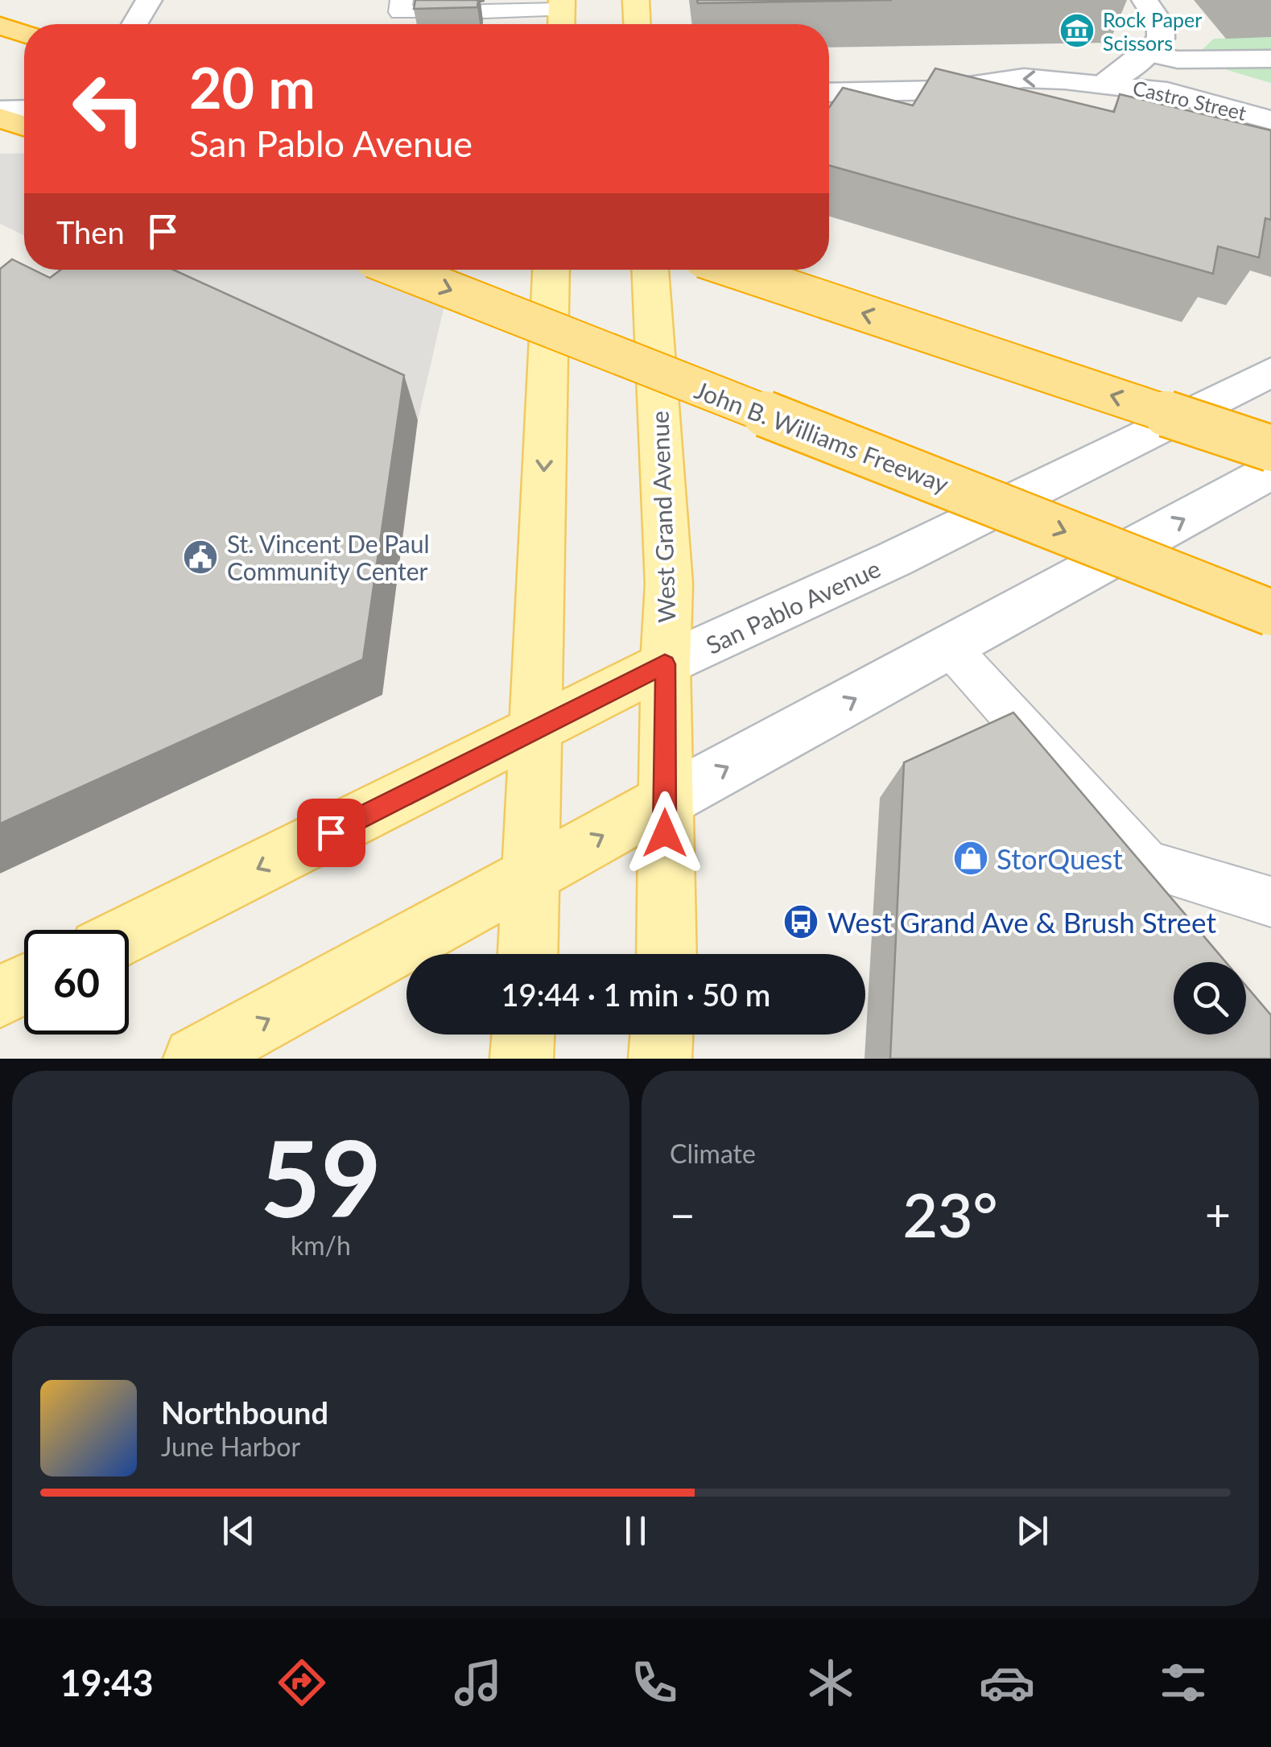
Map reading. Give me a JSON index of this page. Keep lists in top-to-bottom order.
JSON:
{
  "streets": {
    "highway": ["John B. Williams Freeway"],
    "main road": ["Castro Street", "West Grand Avenue", "San Pablo Avenue"]
  },
  "crossings": [
    ["West Grand Avenue", "San Pablo Avenue"]
  ],
  "places": {
    "museum": ["Rock Paper Scissors"],
    "public building": ["St. Vincent De Paul Community Center"],
    "shop": ["StorQuest"],
    "bus stop": ["West Grand Ave & Brush Street"]
  },
  "page": {
    "turn": ["20 m", "San Pablo Avenue"],
    "then": "Then",
    "limit": "60",
    "trip": "19:44 · 1 min · 50 m",
    "tile": [
      ["59", "km/h"],
      "Climate"
    ],
    "heat": ["−", "23°", "+"],
    "song": ["Northbound", "June Harbor"],
    "tabs": "19:43"
  }
}
